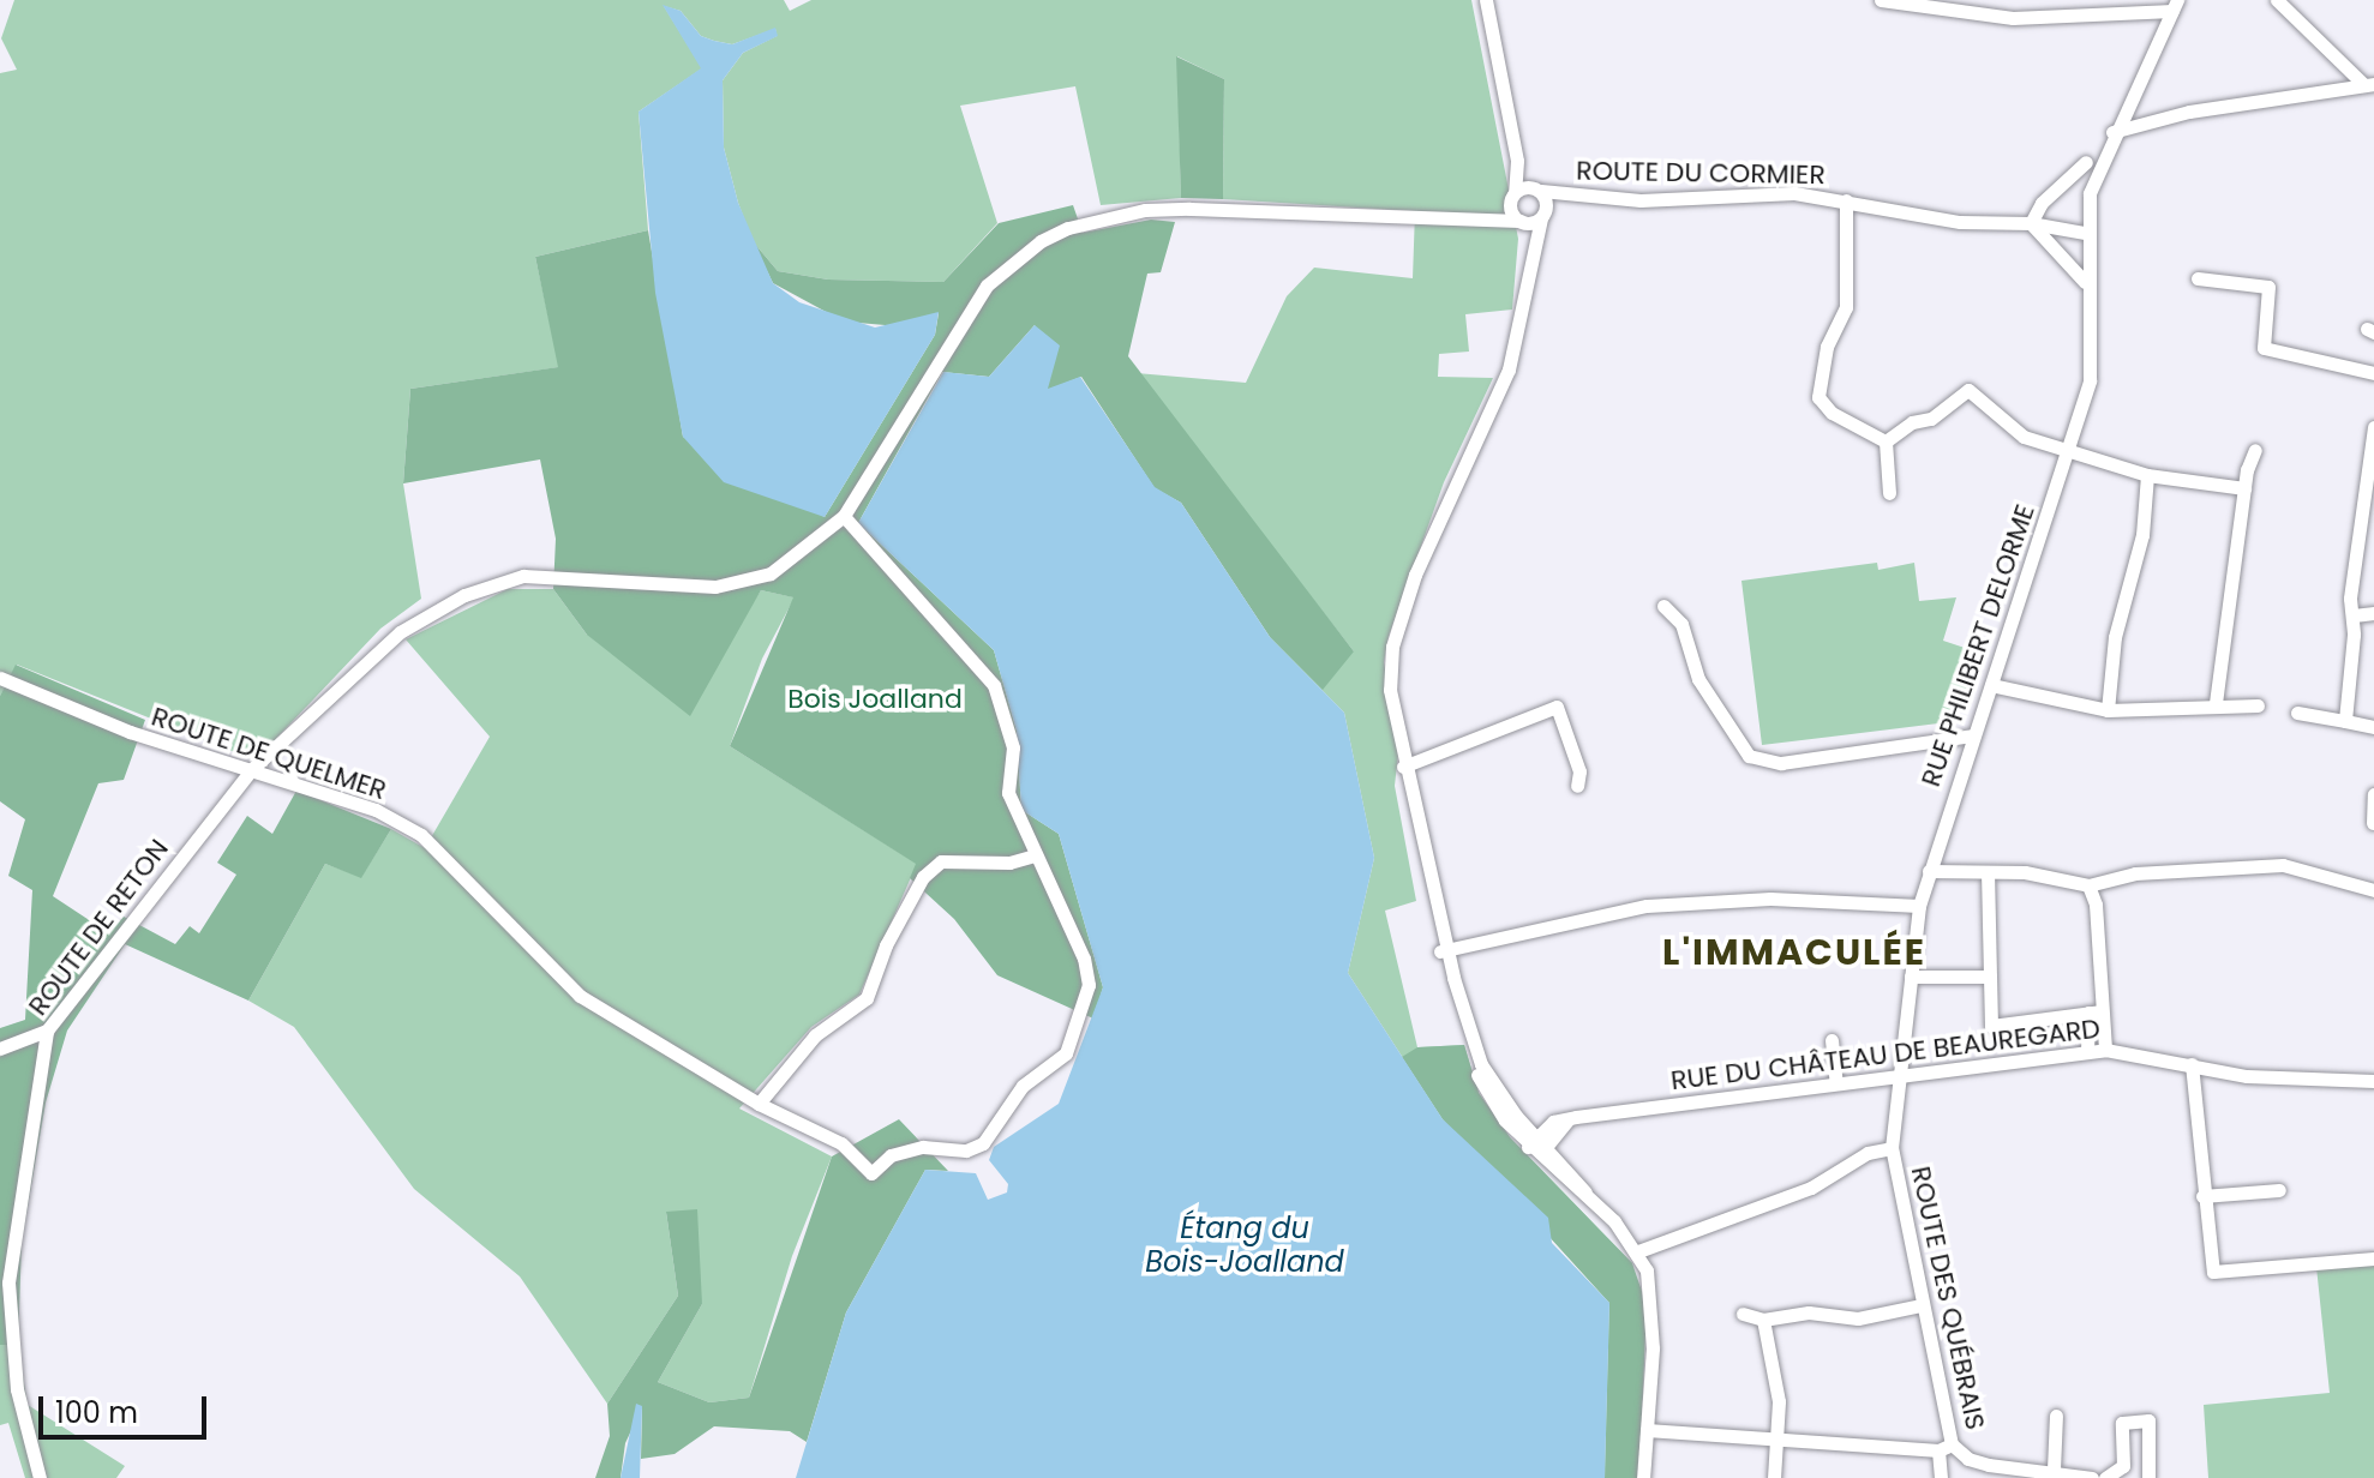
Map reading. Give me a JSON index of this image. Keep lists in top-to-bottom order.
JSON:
{
  "streets": {
    "street": [
      "ROUTE DU CORMIER",
      "RUE PHILIBERT DELORME",
      "ROUTE DE QUELMER",
      "ROUTE DE RETON",
      "RUE DU CHÂTEAU DE BEAUREGARD",
      "ROUTE DES QUÉBRAIS"
    ]
  },
  "crossings": [
    ["ROUTE DU CORMIER", "RUE PHILIBERT DELORME"],
    ["ROUTE DU CORMIER", "ROUTE DE RETON"],
    ["RUE PHILIBERT DELORME", "RUE DU CHÂTEAU DE BEAUREGARD"],
    ["RUE PHILIBERT DELORME", "ROUTE DES QUÉBRAIS"],
    ["ROUTE DE QUELMER", "ROUTE DE RETON"],
    ["RUE DU CHÂTEAU DE BEAUREGARD", "ROUTE DES QUÉBRAIS"]
  ],
  "districts": ["L'IMMACULÉE"],
  "water": ["Étang du Bois-Joalland"],
  "parks": ["Bois Joalland"],
  "scale_bar": "100 m"
}
